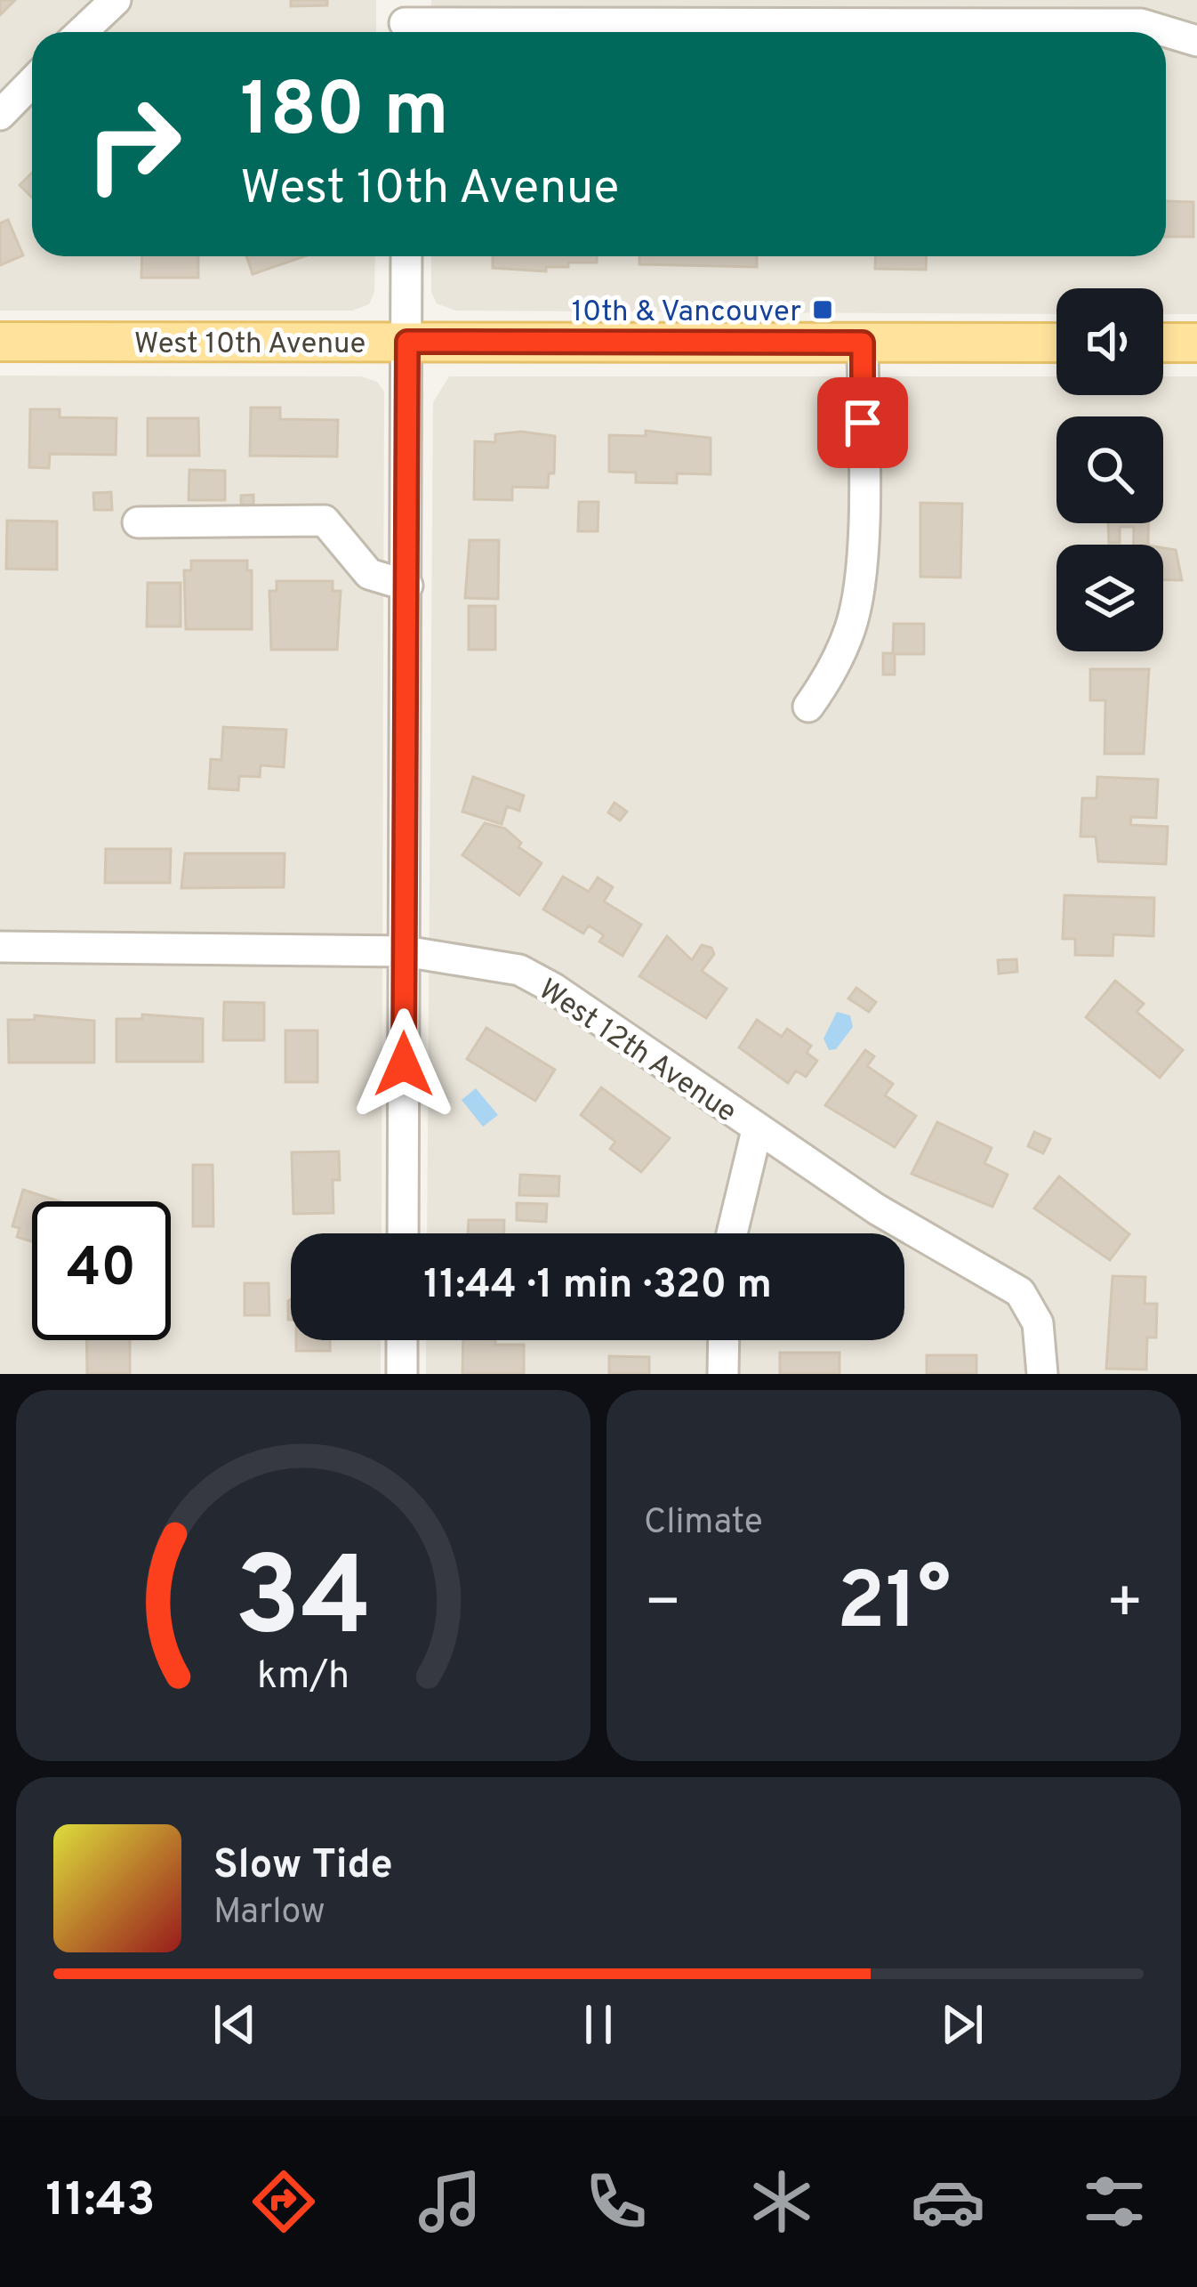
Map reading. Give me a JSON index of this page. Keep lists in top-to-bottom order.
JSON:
{
  "streets": {
    "main road": ["West 10th Avenue"],
    "street": ["West 12th Avenue"]
  },
  "places": {
    "transit": ["10th & Vancouver"]
  },
  "page": {
    "turn": ["180 m", "West 10th Avenue"],
    "limit": "40",
    "trip": "11:44 · 1 min · 320 m",
    "tile": "Climate",
    "heat": ["−", "21°", "+"],
    "song": ["Slow Tide", "Marlow"],
    "tabs": "11:43",
    "gauge": ["34", "km/h"]
  }
}
